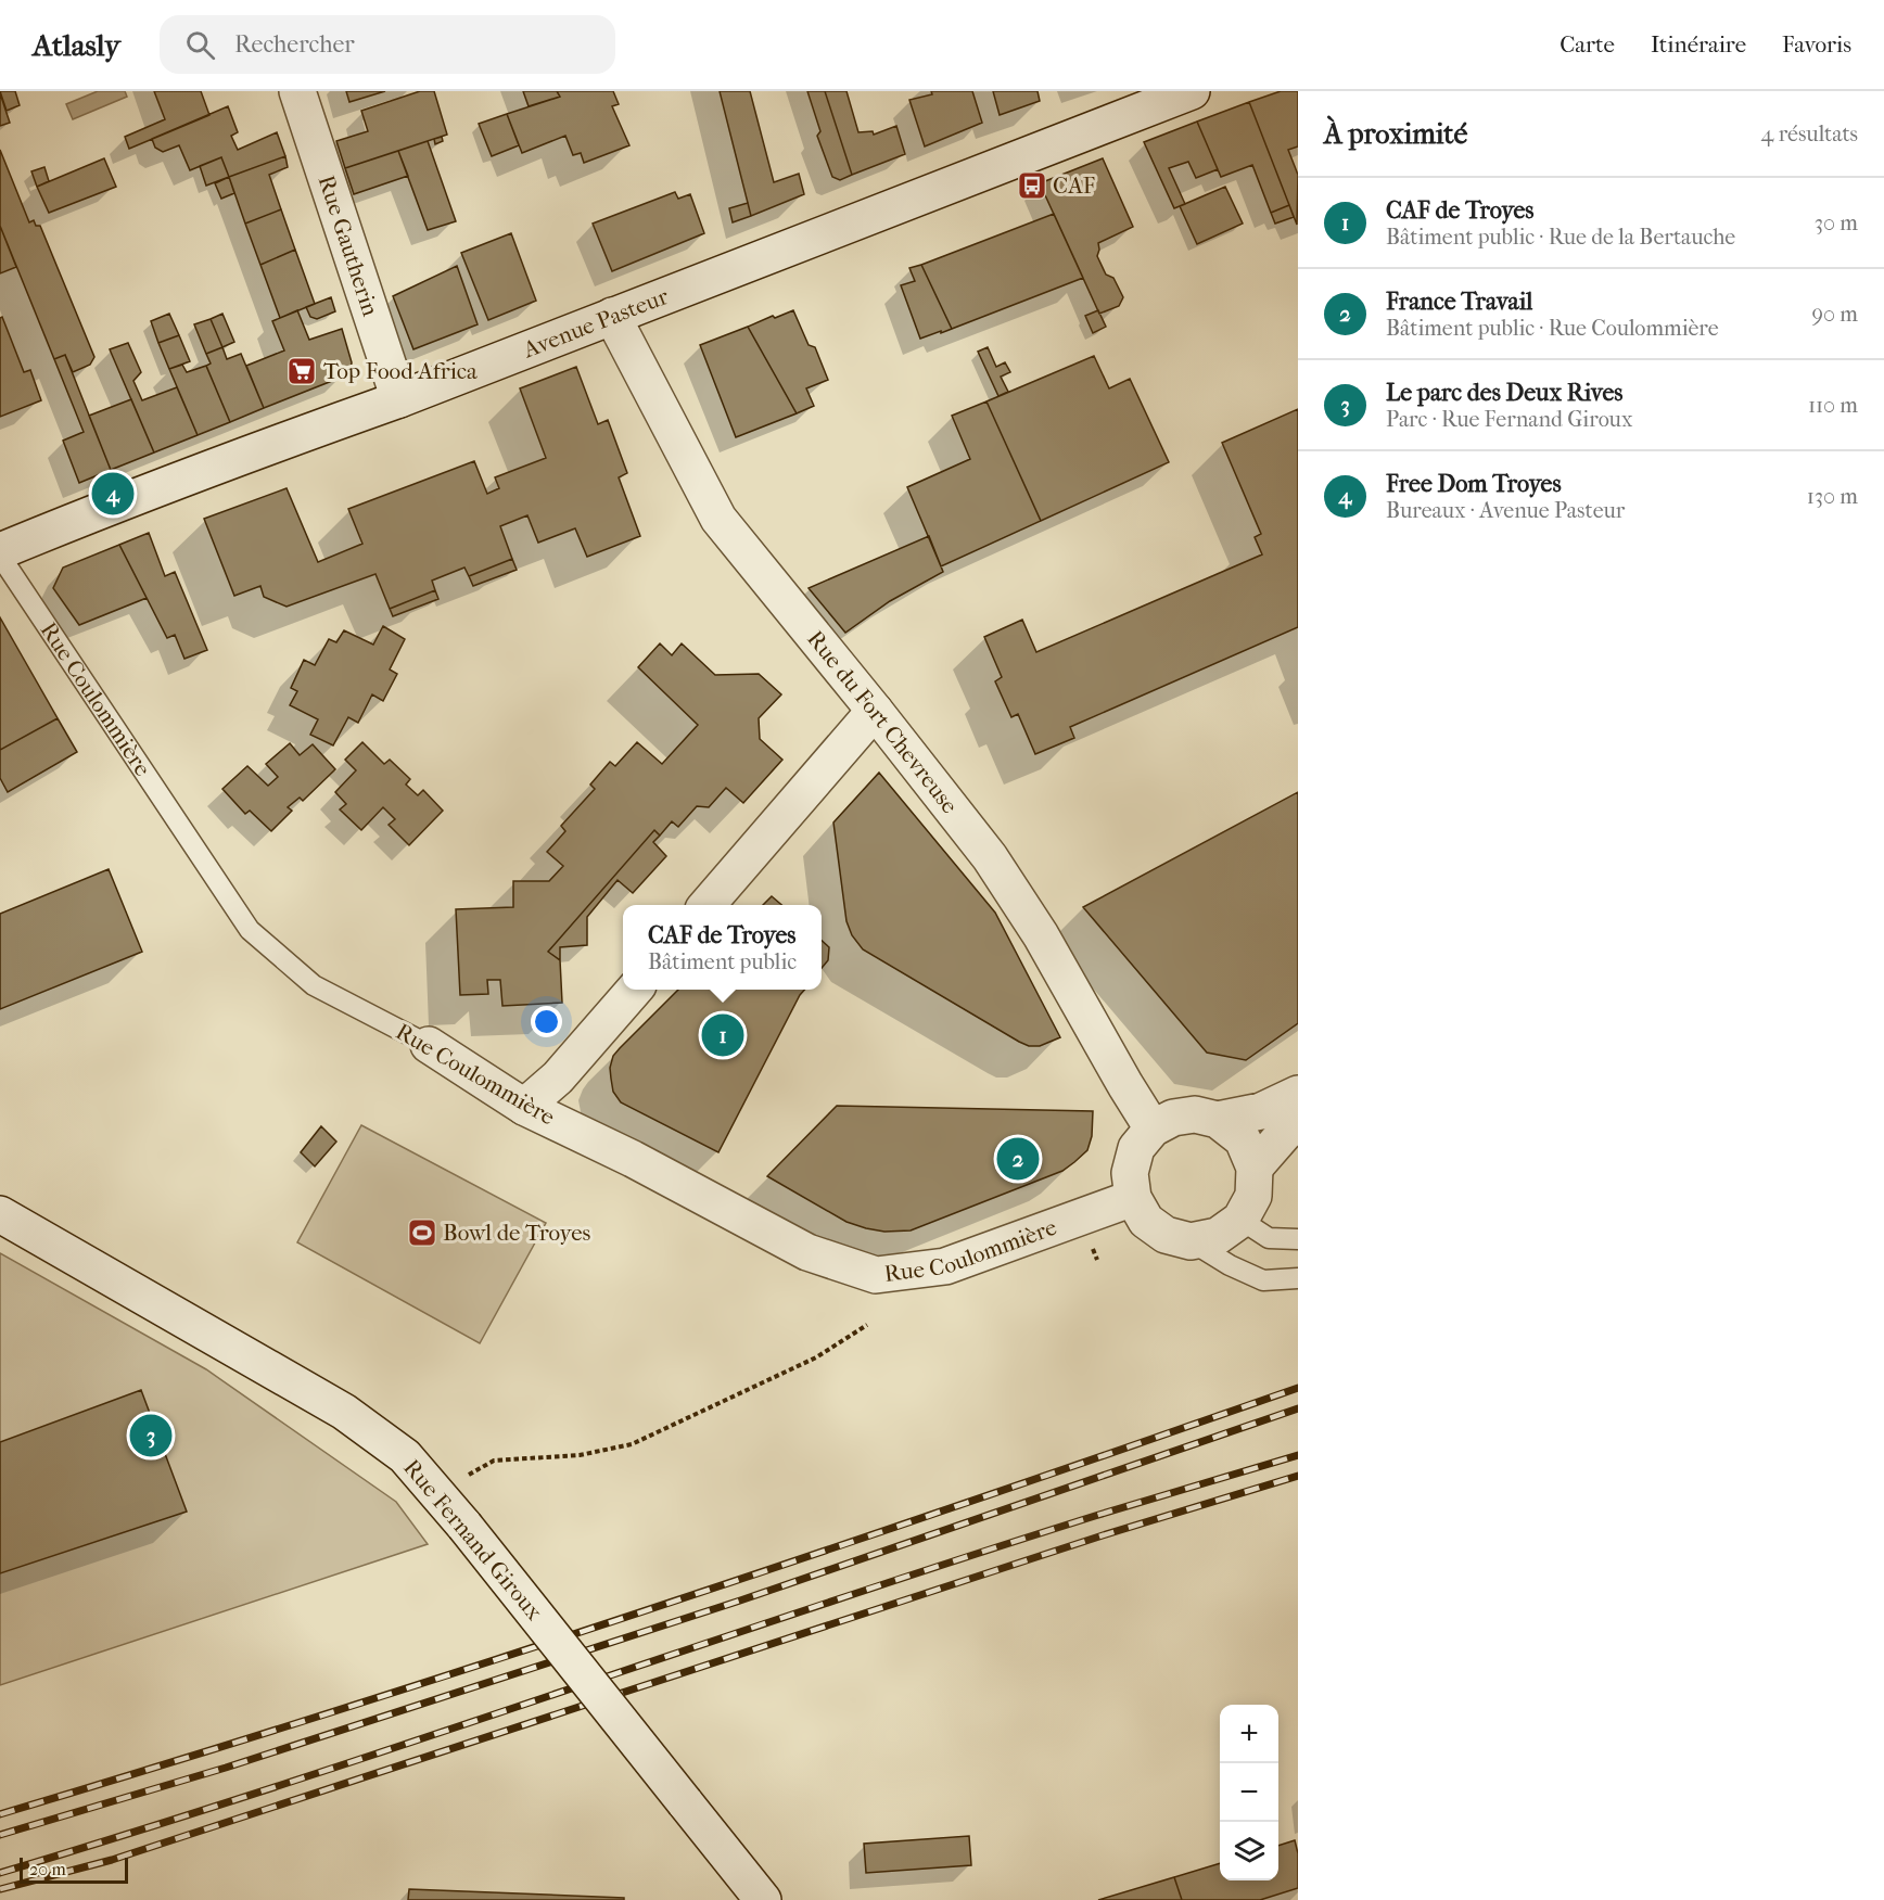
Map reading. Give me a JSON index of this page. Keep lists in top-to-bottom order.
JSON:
{
  "streets": {
    "street": [
      "Rue Gautherin",
      "Avenue Pasteur",
      "Rue Coulommière",
      "Rue du Fort Chevreuse",
      "Rue Fernand Giroux"
    ]
  },
  "crossings": [
    ["Rue Gautherin", "Avenue Pasteur"],
    ["Avenue Pasteur", "Rue Coulommière"],
    ["Avenue Pasteur", "Rue du Fort Chevreuse"],
    ["Rue Coulommière", "Rue du Fort Chevreuse"]
  ],
  "places": {
    "bus stop": ["CAF"],
    "supermarket": ["Top Food Africa"],
    "sports": ["Bowl de Troyes"]
  },
  "scale_bar": "20 m",
  "page": {
    "header": "Atlasly",
    "search": "Rechercher",
    "nav": ["Carte", "Itinéraire", "Favoris"],
    "heading": ["À proximité", "4 résultats"],
    "list": [
      {
        "mark": "1",
        "name": "CAF de Troyes",
        "note": "Bâtiment public · Rue de la Bertauche",
        "value": "30 m"
      },
      {
        "mark": "2",
        "name": "France Travail",
        "note": "Bâtiment public · Rue Coulommière",
        "value": "90 m"
      },
      {
        "mark": "3",
        "name": "Le parc des Deux Rives",
        "note": "Parc · Rue Fernand Giroux",
        "value": "110 m"
      },
      {
        "mark": "4",
        "name": "Free Dom Troyes",
        "note": "Bureaux · Avenue Pasteur",
        "value": "130 m"
      }
    ],
    "pins": [
      "4",
      "1",
      "2",
      "3"
    ],
    "popup": ["CAF de Troyes", "Bâtiment public"],
    "map_buttons": ["+", "−"],
    "scale": "20 m"
  }
}
